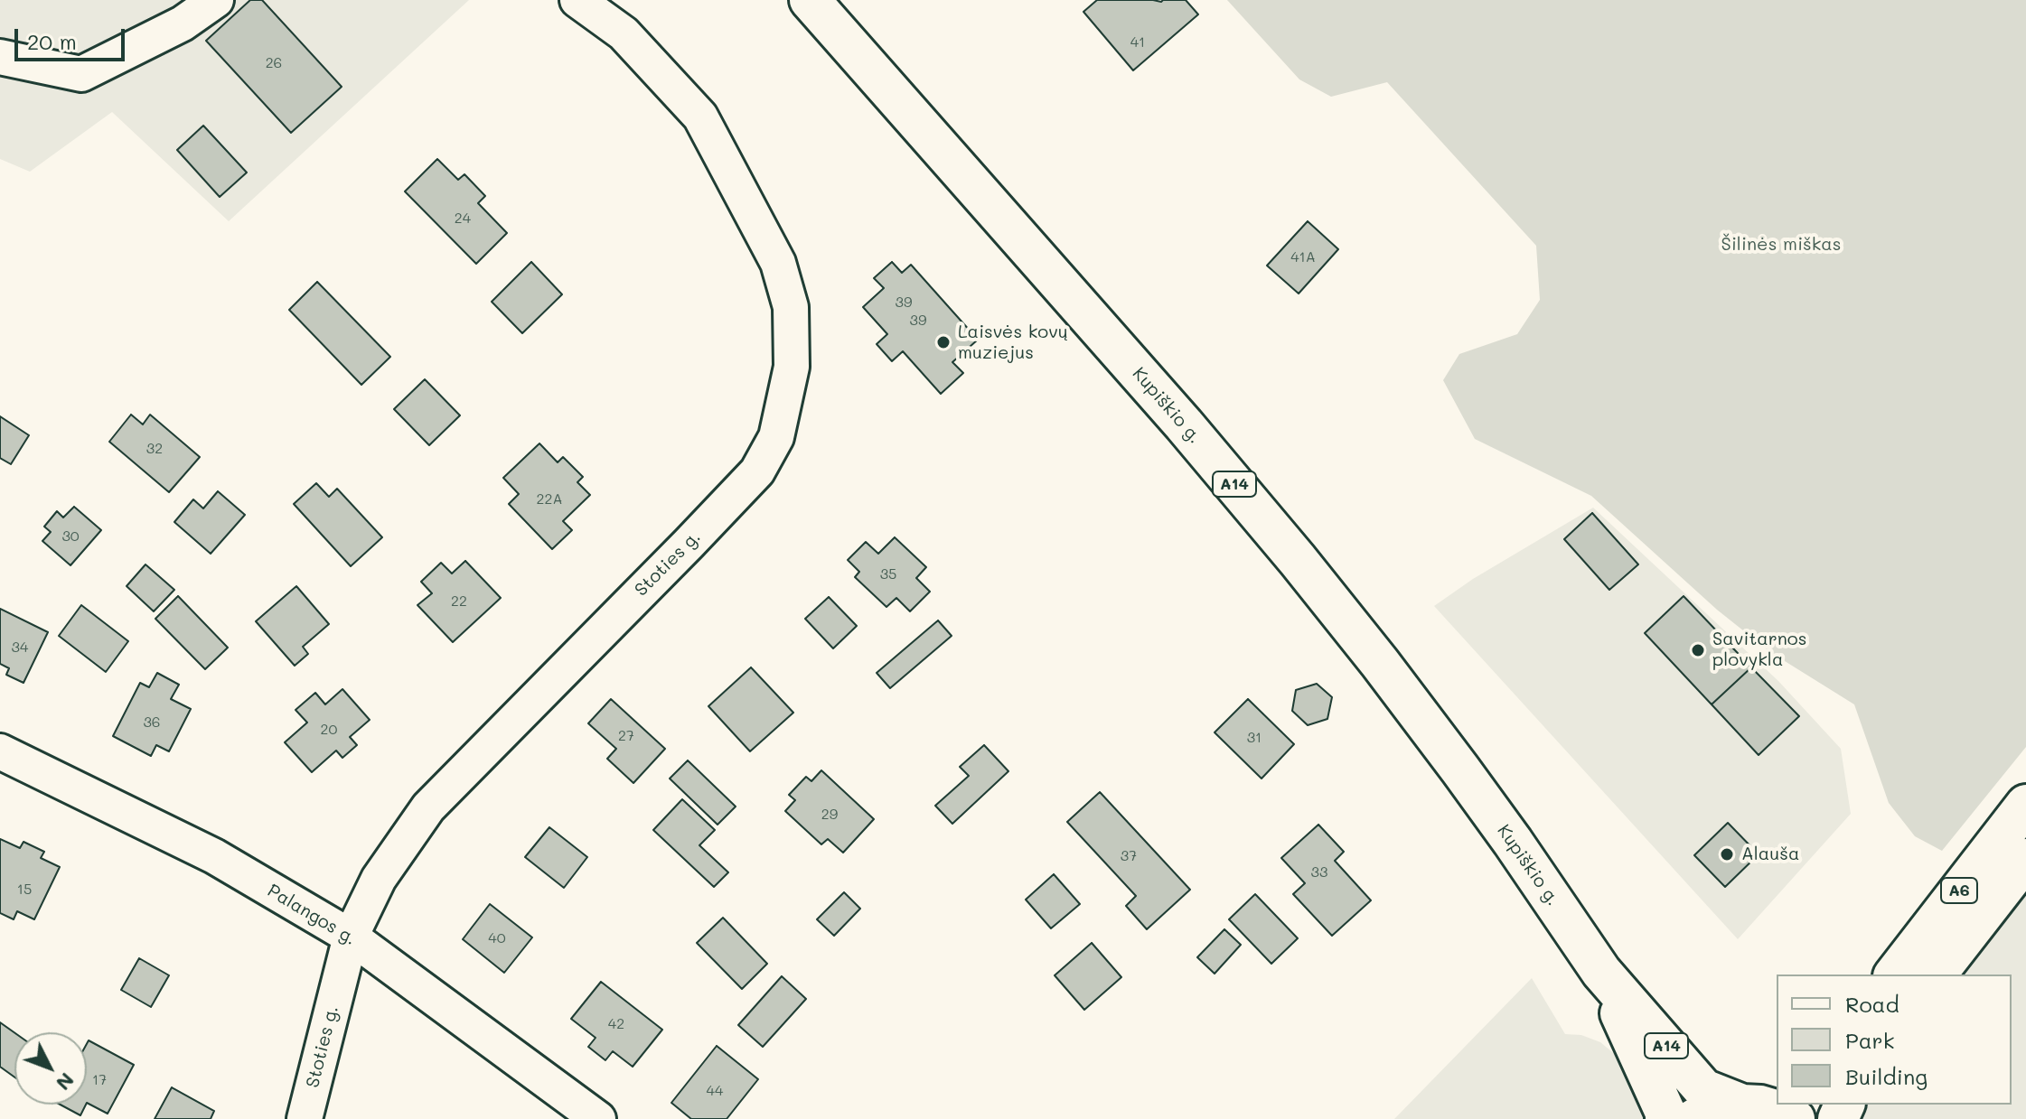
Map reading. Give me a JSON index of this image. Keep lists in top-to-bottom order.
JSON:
{
  "streets": {
    "highway": ["Kupiškio g.", "A14", "A6"],
    "street": ["Stoties g.", "Palangos g."]
  },
  "crossings": [
    ["Stoties g.", "Palangos g."]
  ],
  "parks": ["Šilinės miškas"],
  "places": ["Laisvės kovų muziejus", "Savitarnos plovykla", "Alauša"],
  "house_numbers": [
    "41",
    "26",
    "24",
    "41A",
    "39",
    "39",
    "32",
    "22A",
    "30",
    "35",
    "22",
    "34",
    "36",
    "20",
    "27",
    "31",
    "29",
    "37",
    "33",
    "15",
    "40",
    "42",
    "17",
    "44"
  ],
  "legend": ["Road", "Park", "Building"],
  "scale_bar": "20 m",
  "north": "bottom right"
}
